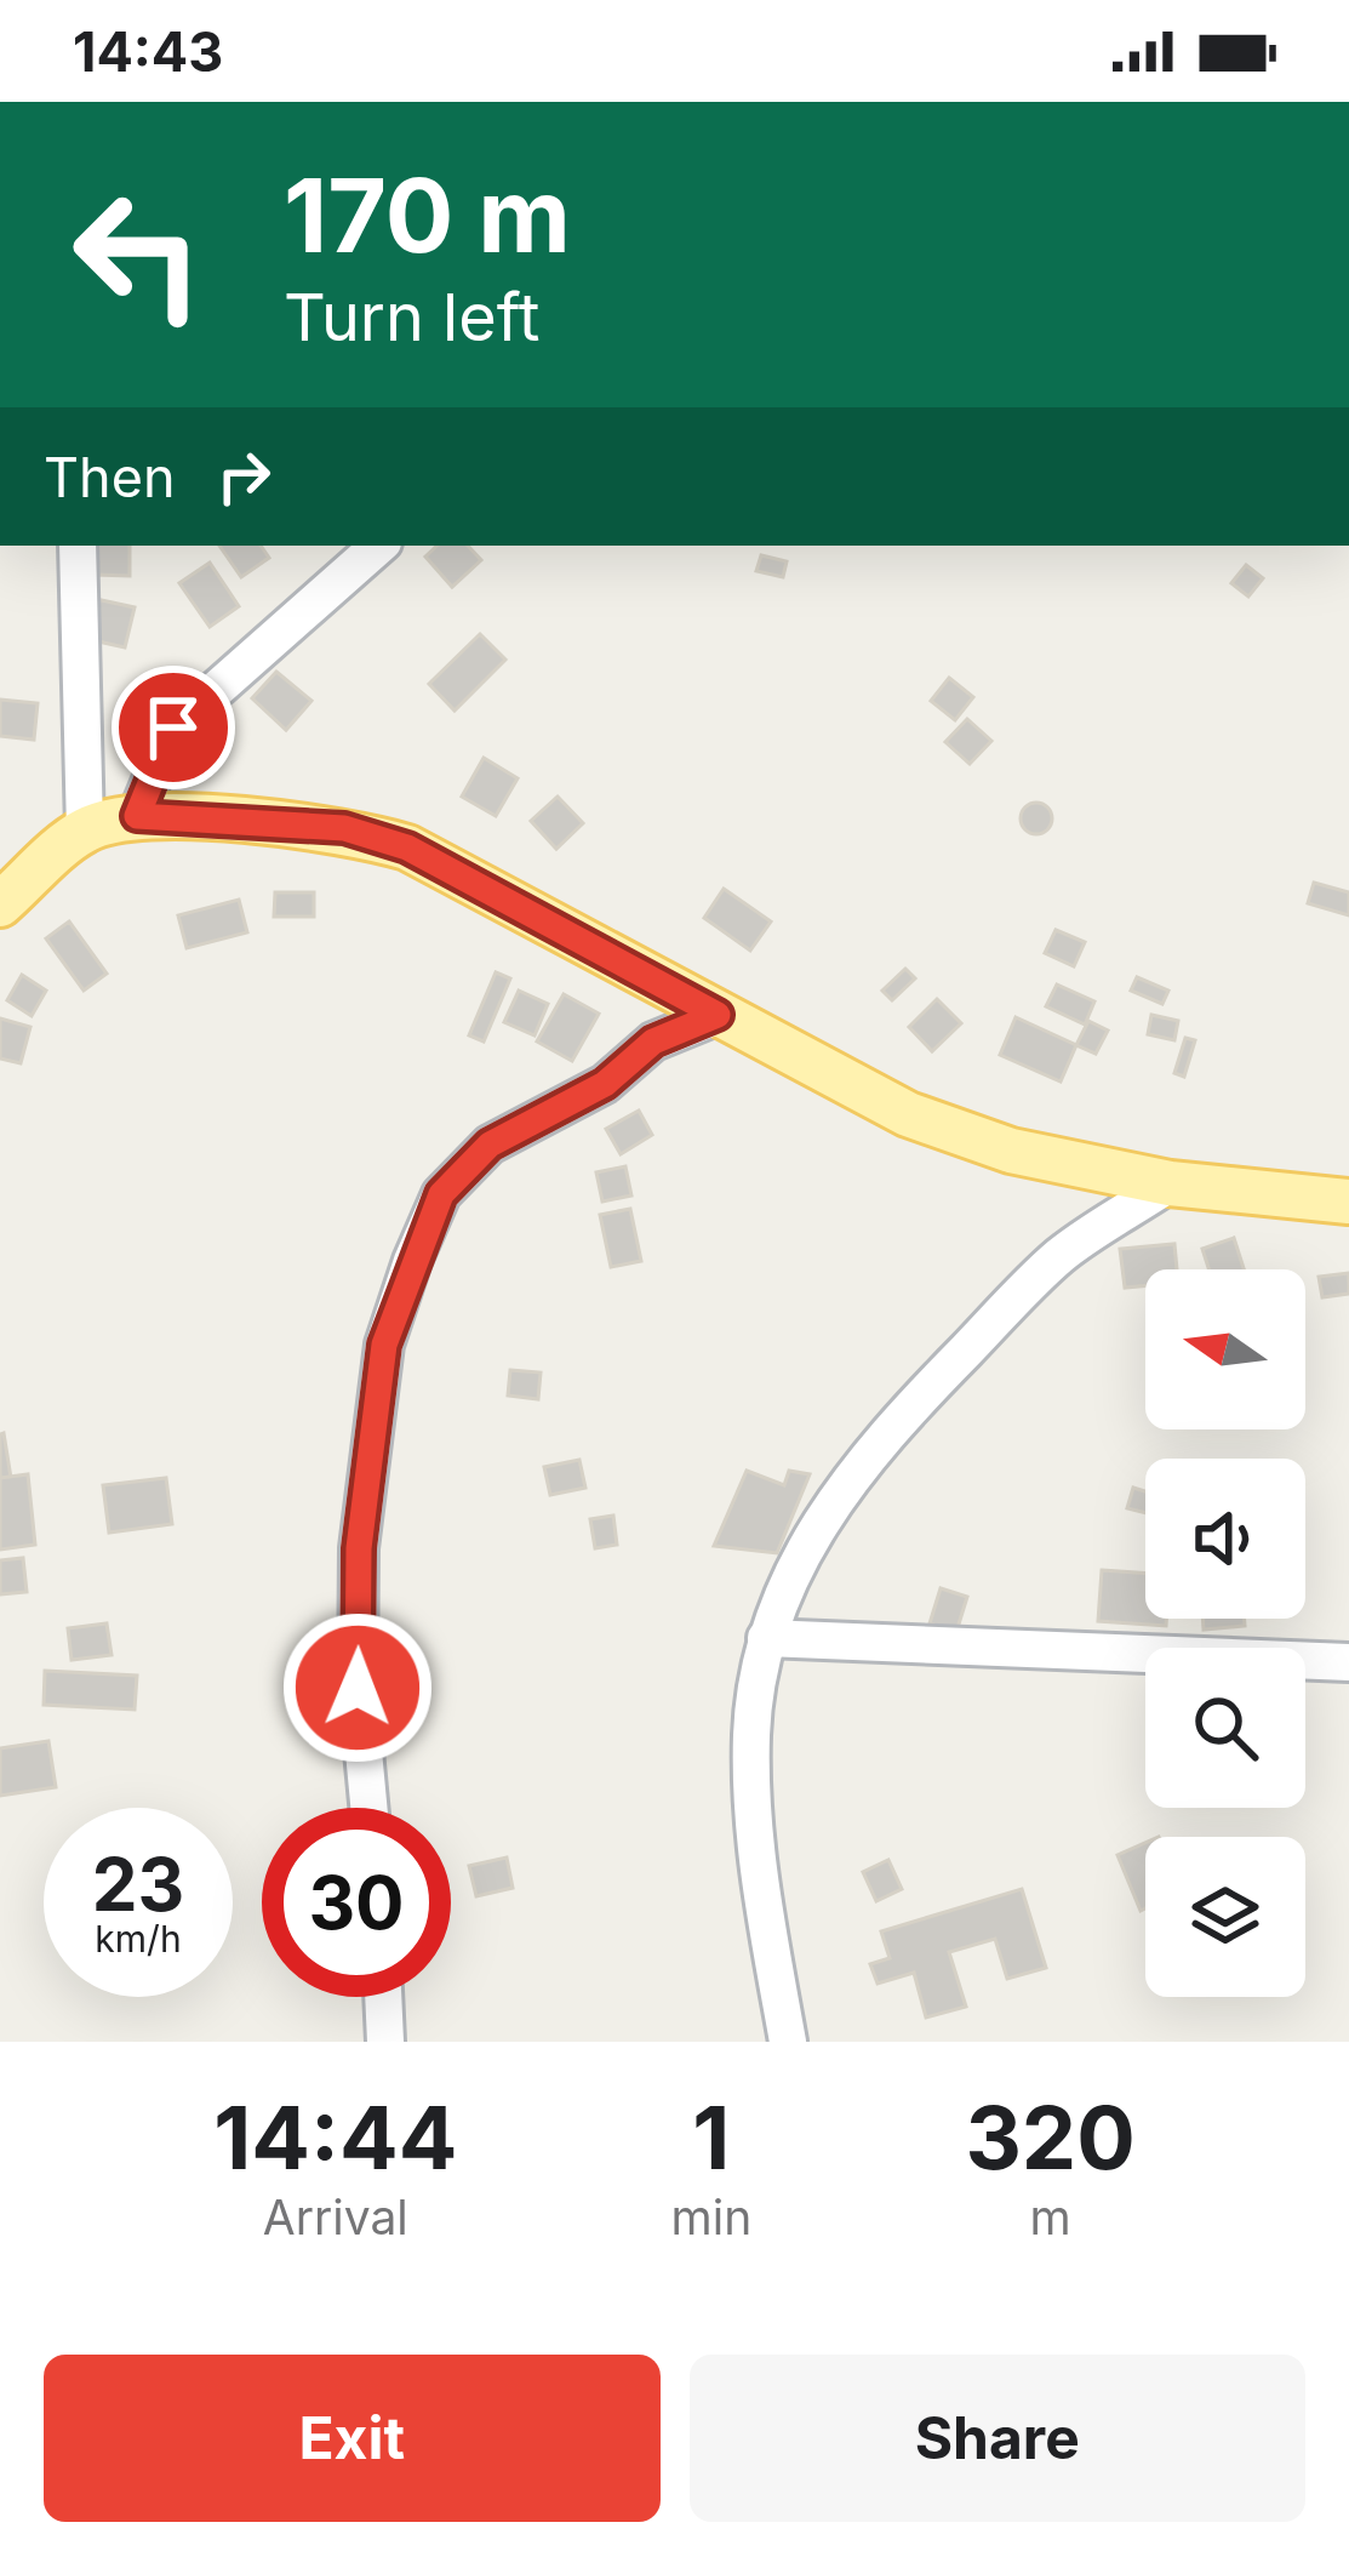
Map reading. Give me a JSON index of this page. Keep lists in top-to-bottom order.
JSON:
{
  "north": "left",
  "page": {
    "status": "14:43",
    "turn": ["170 m", "Turn left"],
    "then": "Then",
    "speed": "23 km/h",
    "limit": "30",
    "eta": [
      "14:44",
      "Arrival",
      "1",
      "min",
      "320",
      "m"
    ],
    "buttons": ["Exit", "Share"]
  }
}
